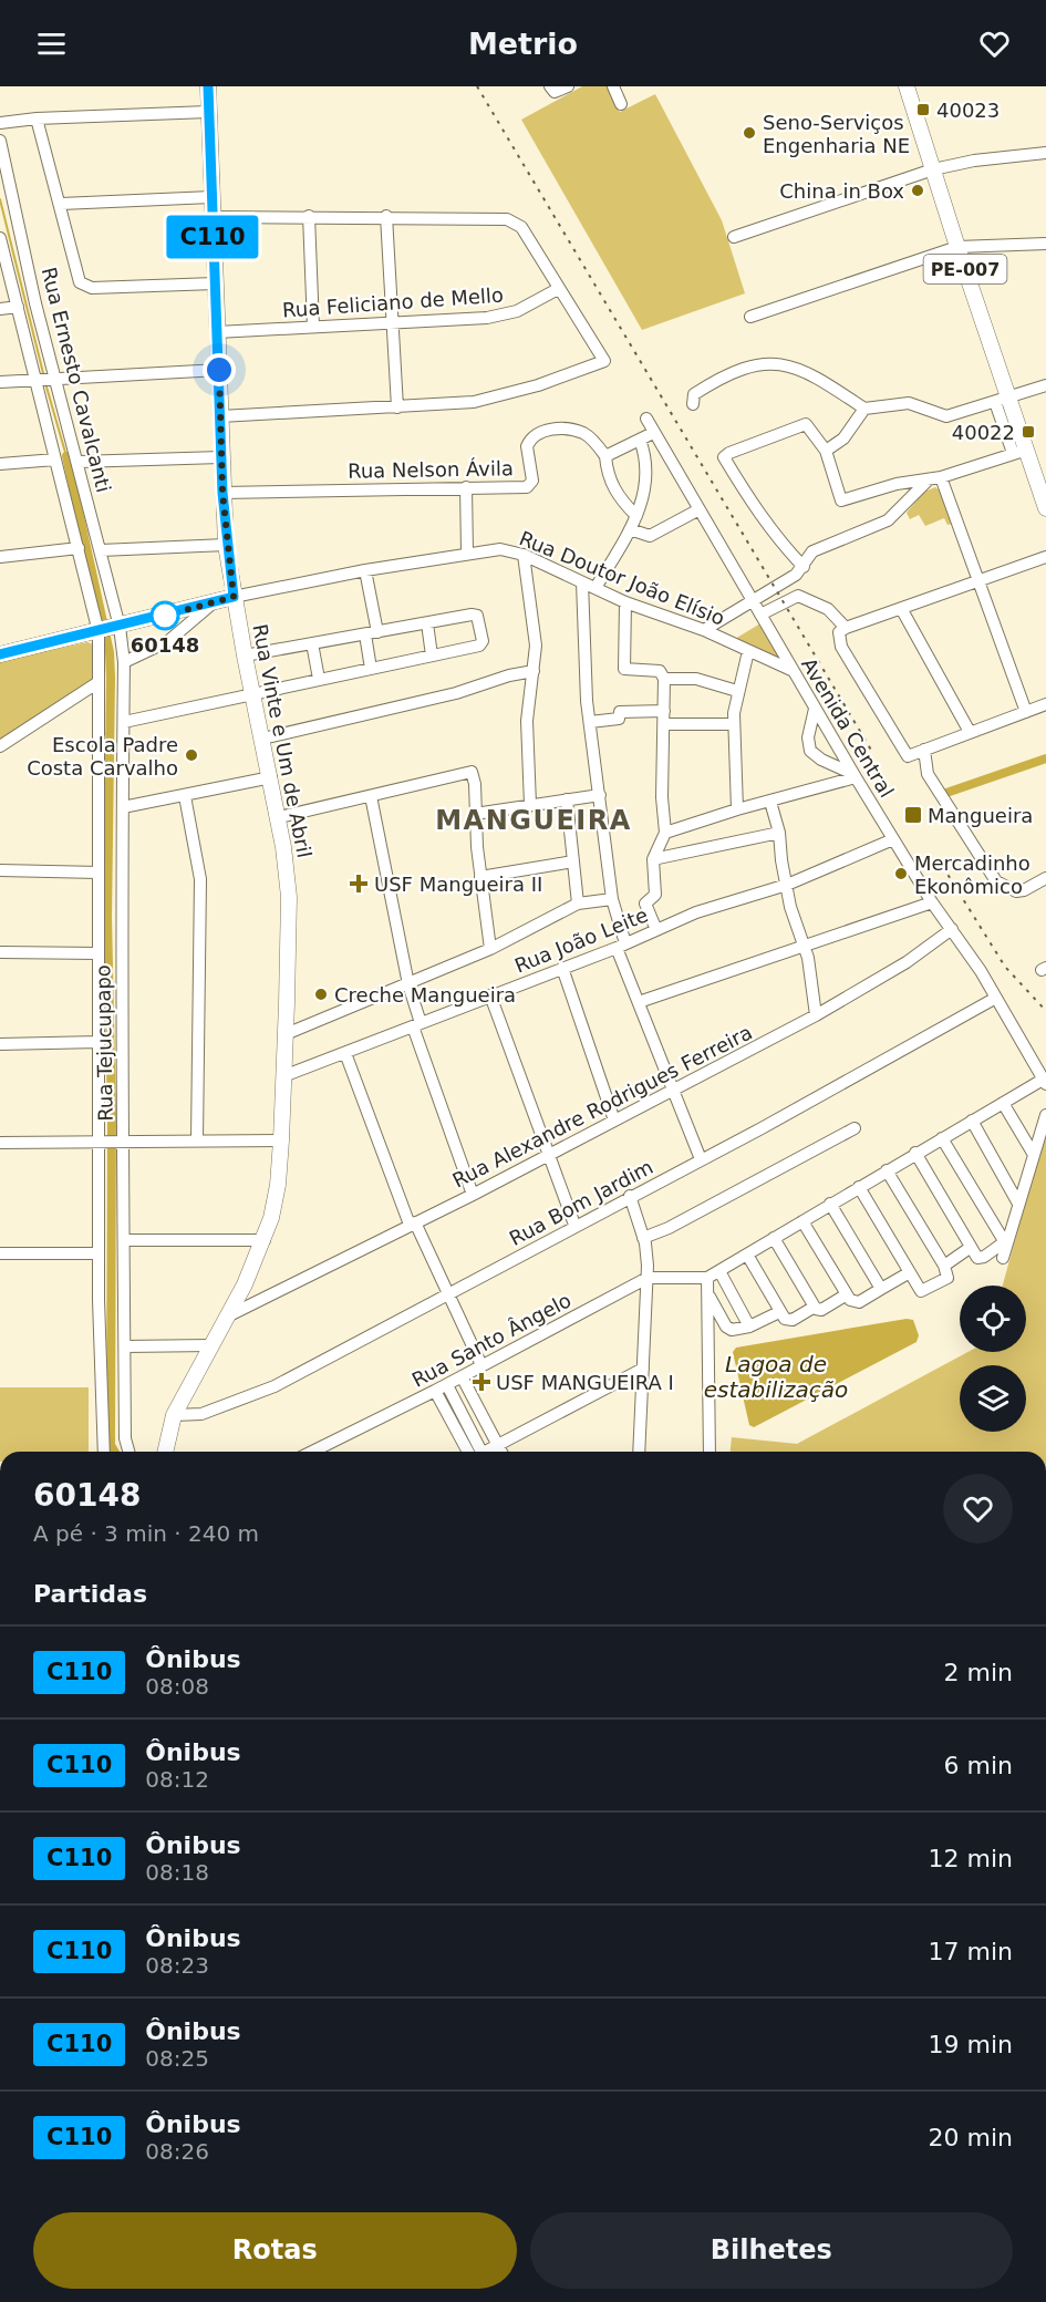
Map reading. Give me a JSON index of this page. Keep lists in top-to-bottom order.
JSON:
{
  "streets": {
    "main road": ["PE-007", "Rua Vinte e Um de Abril"],
    "street": [
      "Rua Feliciano de Mello",
      "Rua Ernesto Cavalcanti",
      "Rua Nelson Ávila",
      "Rua Doutor João Elísio",
      "Avenida Central",
      "Rua João Leite",
      "Rua Tejucupapo",
      "Rua Alexandre Rodrigues Ferreira",
      "Rua Bom Jardim",
      "Rua Santo Ângelo"
    ]
  },
  "crossings": [
    ["Rua Feliciano de Mello", "Rua Vinte e Um de Abril"],
    ["Rua Ernesto Cavalcanti", "Rua Tejucupapo"],
    ["Rua Nelson Ávila", "Rua Vinte e Um de Abril"],
    ["Rua Doutor João Elísio", "Avenida Central"],
    ["Rua Doutor João Elísio", "Rua Vinte e Um de Abril"],
    ["Avenida Central", "Rua João Leite"],
    ["Avenida Central", "Rua Alexandre Rodrigues Ferreira"],
    ["Avenida Central", "Rua Bom Jardim"],
    ["Rua Vinte e Um de Abril", "Rua João Leite"],
    ["Rua Vinte e Um de Abril", "Rua Alexandre Rodrigues Ferreira"],
    ["Rua Vinte e Um de Abril", "Rua Bom Jardim"]
  ],
  "districts": ["MANGUEIRA"],
  "water": ["Lagoa de estabilização"],
  "places": {
    "transit": ["40023", "40022", "Mangueira"],
    "other": [
      "Seno-Serviços Engenharia NE",
      "China in Box",
      "60148",
      "Escola Padre Costa Carvalho",
      "Mercadinho Ekonômico",
      "Creche Mangueira"
    ],
    "health": ["USF Mangueira II", "USF MANGUEIRA I"]
  },
  "lines": ["bus line C110"],
  "page": {
    "header": "Metrio",
    "on_map": "C110",
    "heading": [
      ["60148", "A pé · 3 min · 240 m"],
      "Partidas"
    ],
    "list": [
      {
        "mark": "C110",
        "name": "Ônibus",
        "note": "08:08",
        "value": "2 min"
      },
      {
        "mark": "C110",
        "name": "Ônibus",
        "note": "08:12",
        "value": "6 min"
      },
      {
        "mark": "C110",
        "name": "Ônibus",
        "note": "08:18",
        "value": "12 min"
      },
      {
        "mark": "C110",
        "name": "Ônibus",
        "note": "08:23",
        "value": "17 min"
      },
      {
        "mark": "C110",
        "name": "Ônibus",
        "note": "08:25",
        "value": "19 min"
      },
      {
        "mark": "C110",
        "name": "Ônibus",
        "note": "08:26",
        "value": "20 min"
      }
    ],
    "buttons": ["Rotas", "Bilhetes"]
  }
}
